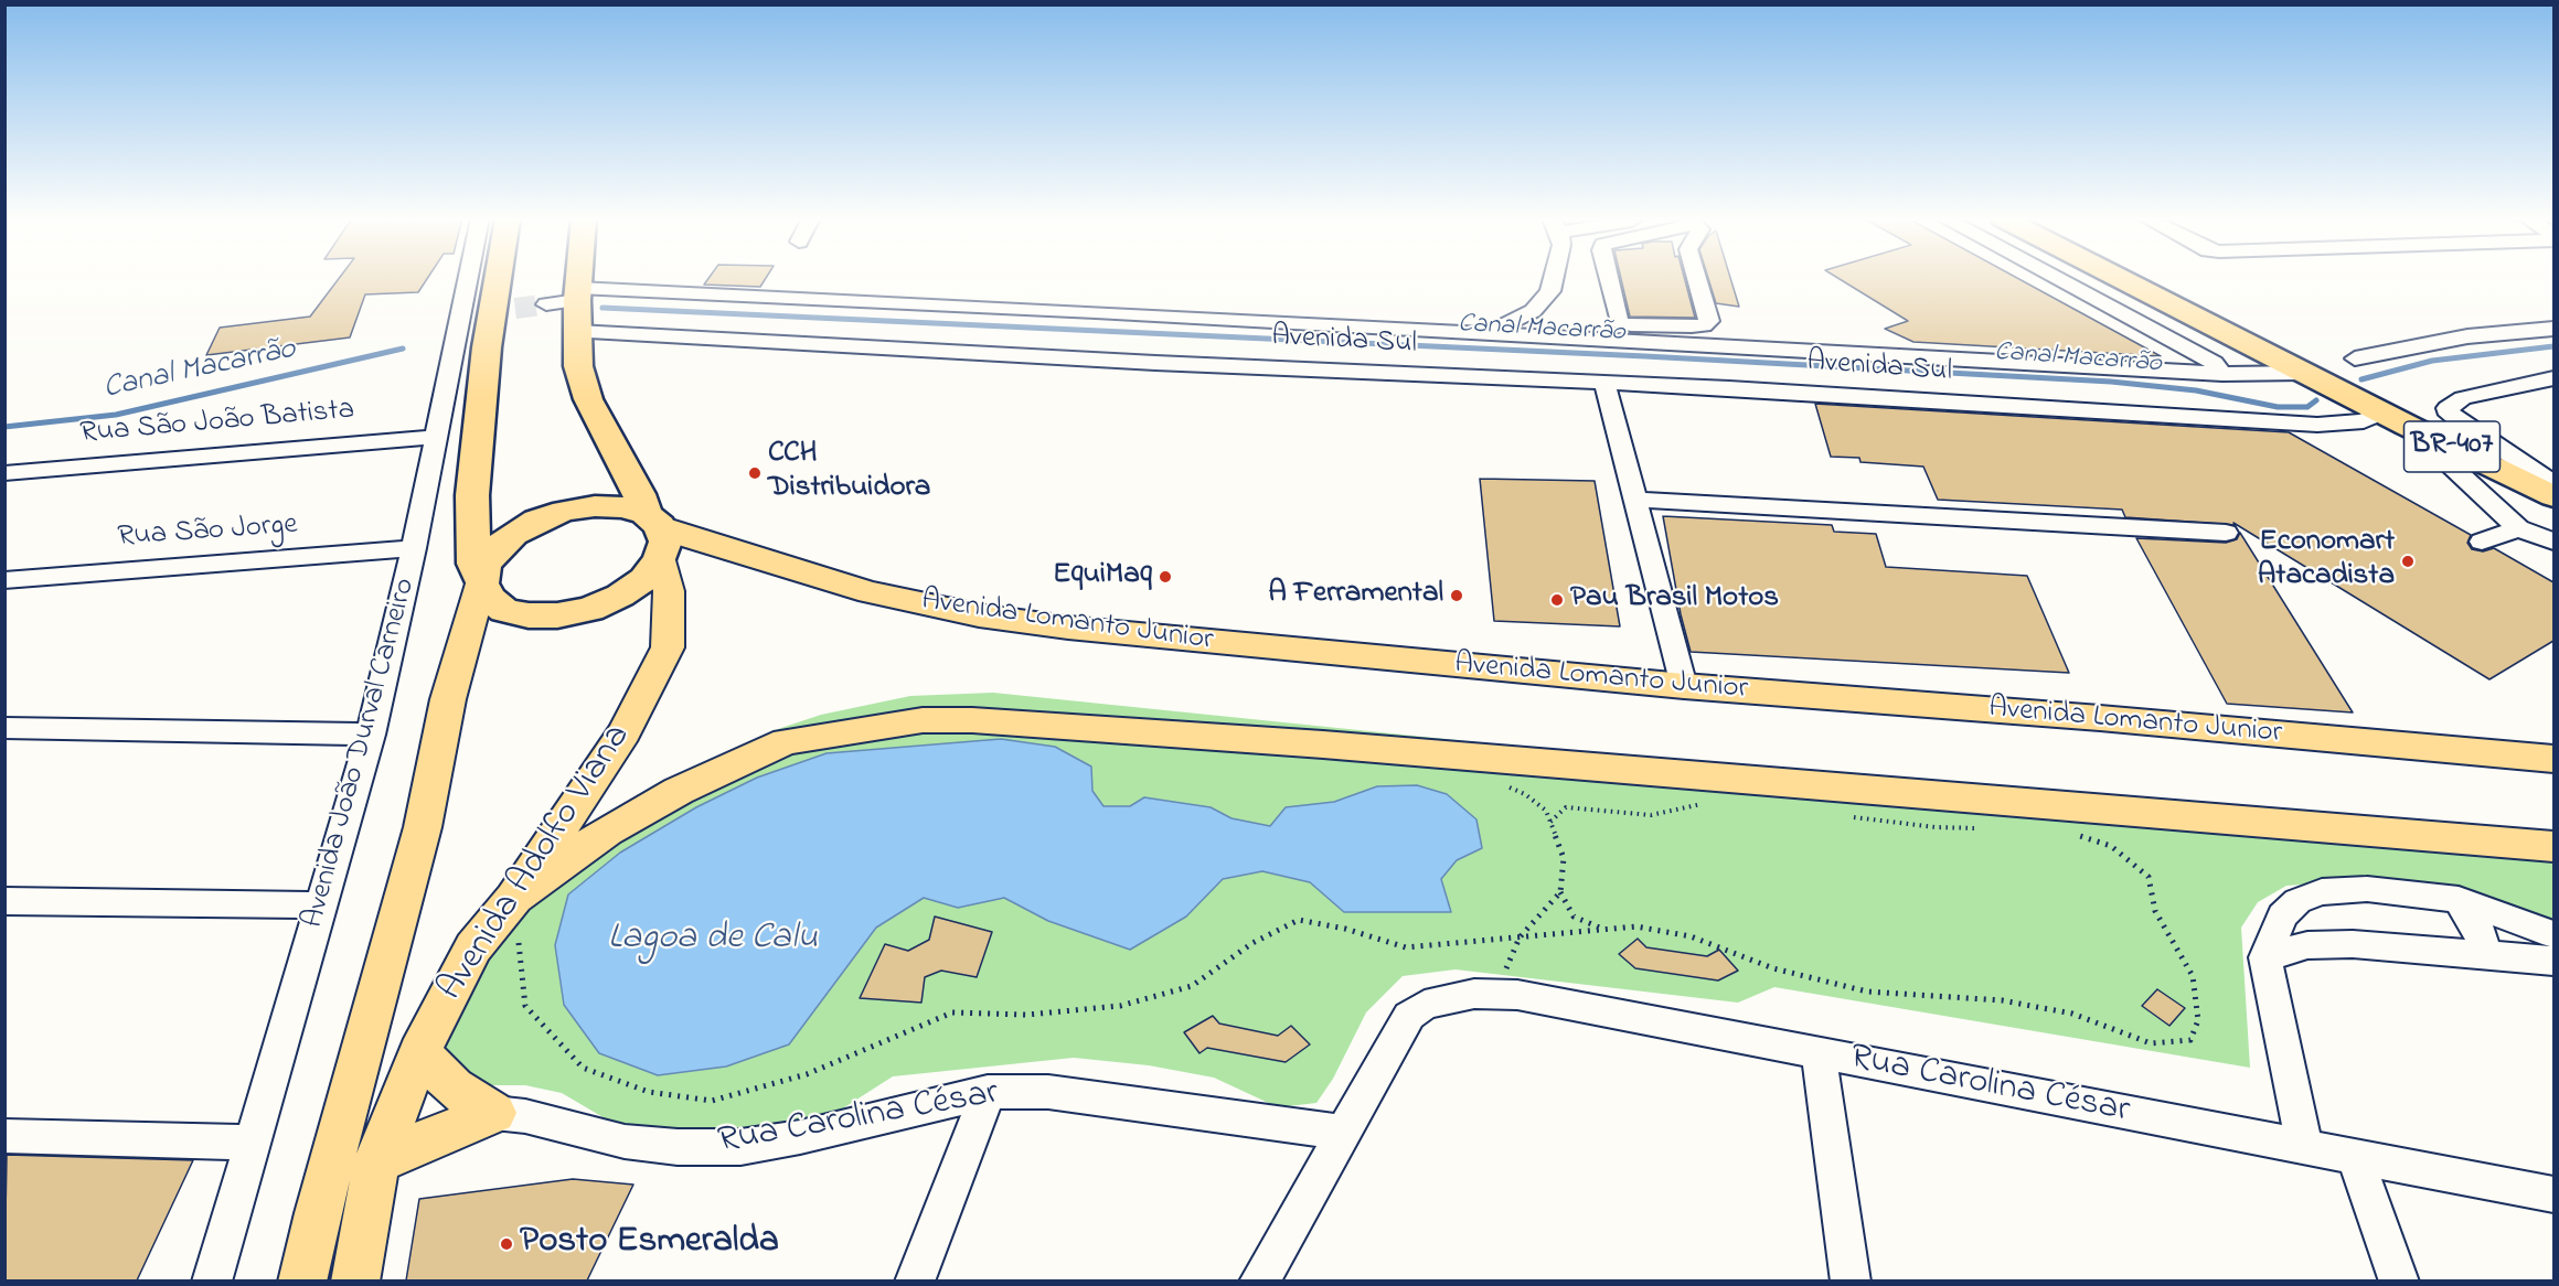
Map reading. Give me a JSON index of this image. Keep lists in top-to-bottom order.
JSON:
{
  "streets": {
    "highway": ["BR-407"],
    "main road": ["Avenida Lomanto Junior", "Avenida Adolfo Viana"],
    "street": [
      "Avenida Sul",
      "Rua São João Batista",
      "Rua São Jorge",
      "Avenida João Durval Carneiro",
      "Rua Carolina César"
    ]
  },
  "crossings": [
    ["Avenida Sul", "BR-407"],
    ["Rua São João Batista", "Avenida João Durval Carneiro"],
    ["Rua São Jorge", "Avenida João Durval Carneiro"],
    ["Avenida Lomanto Junior", "Avenida Adolfo Viana"]
  ],
  "water": ["Canal Macarrão", "Lagoa de Calu"],
  "places": [
    "CCH Distribuidora",
    "Economart Atacadista",
    "EquiMaq",
    "A Ferramental",
    "Pau Brasil Motos",
    "Posto Esmeralda"
  ]
}
